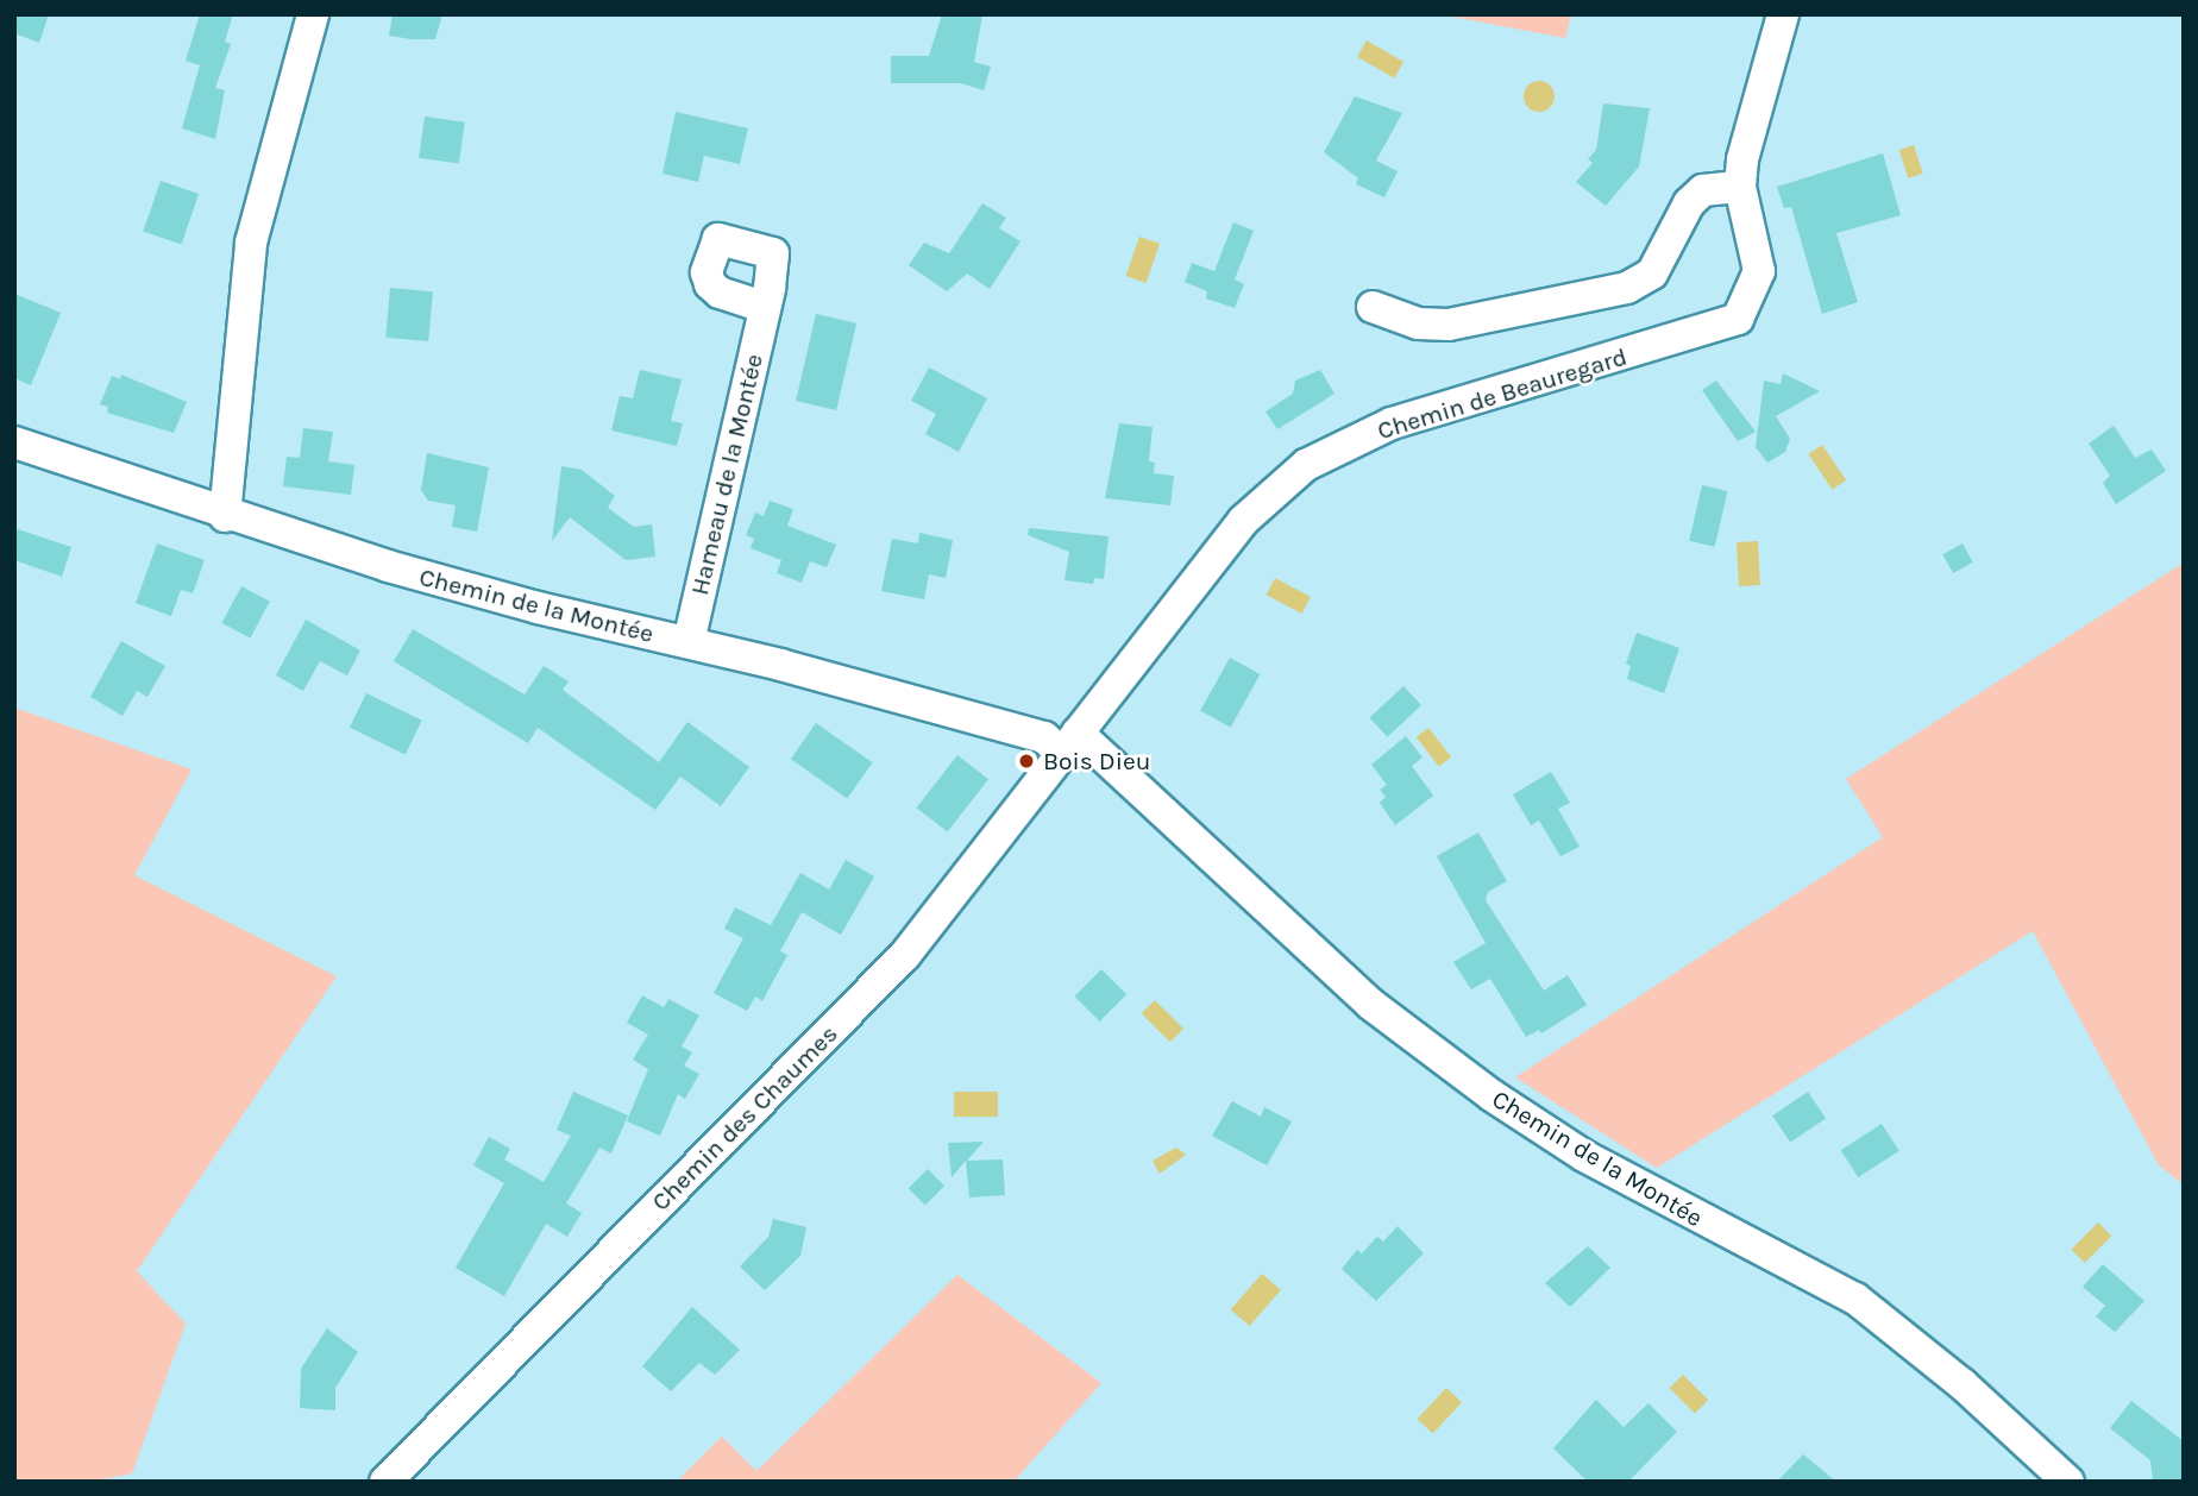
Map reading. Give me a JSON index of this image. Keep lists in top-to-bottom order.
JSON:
{
  "streets": {
    "street": [
      "Chemin de Beauregard",
      "Hameau de la Montée",
      "Chemin de la Montée",
      "Chemin des Chaumes"
    ]
  },
  "crossings": [
    ["Chemin de Beauregard", "Chemin de la Montée"],
    ["Chemin de Beauregard", "Chemin des Chaumes"],
    ["Hameau de la Montée", "Chemin de la Montée"],
    ["Chemin de la Montée", "Chemin des Chaumes"]
  ],
  "places": ["Bois Dieu"]
}
